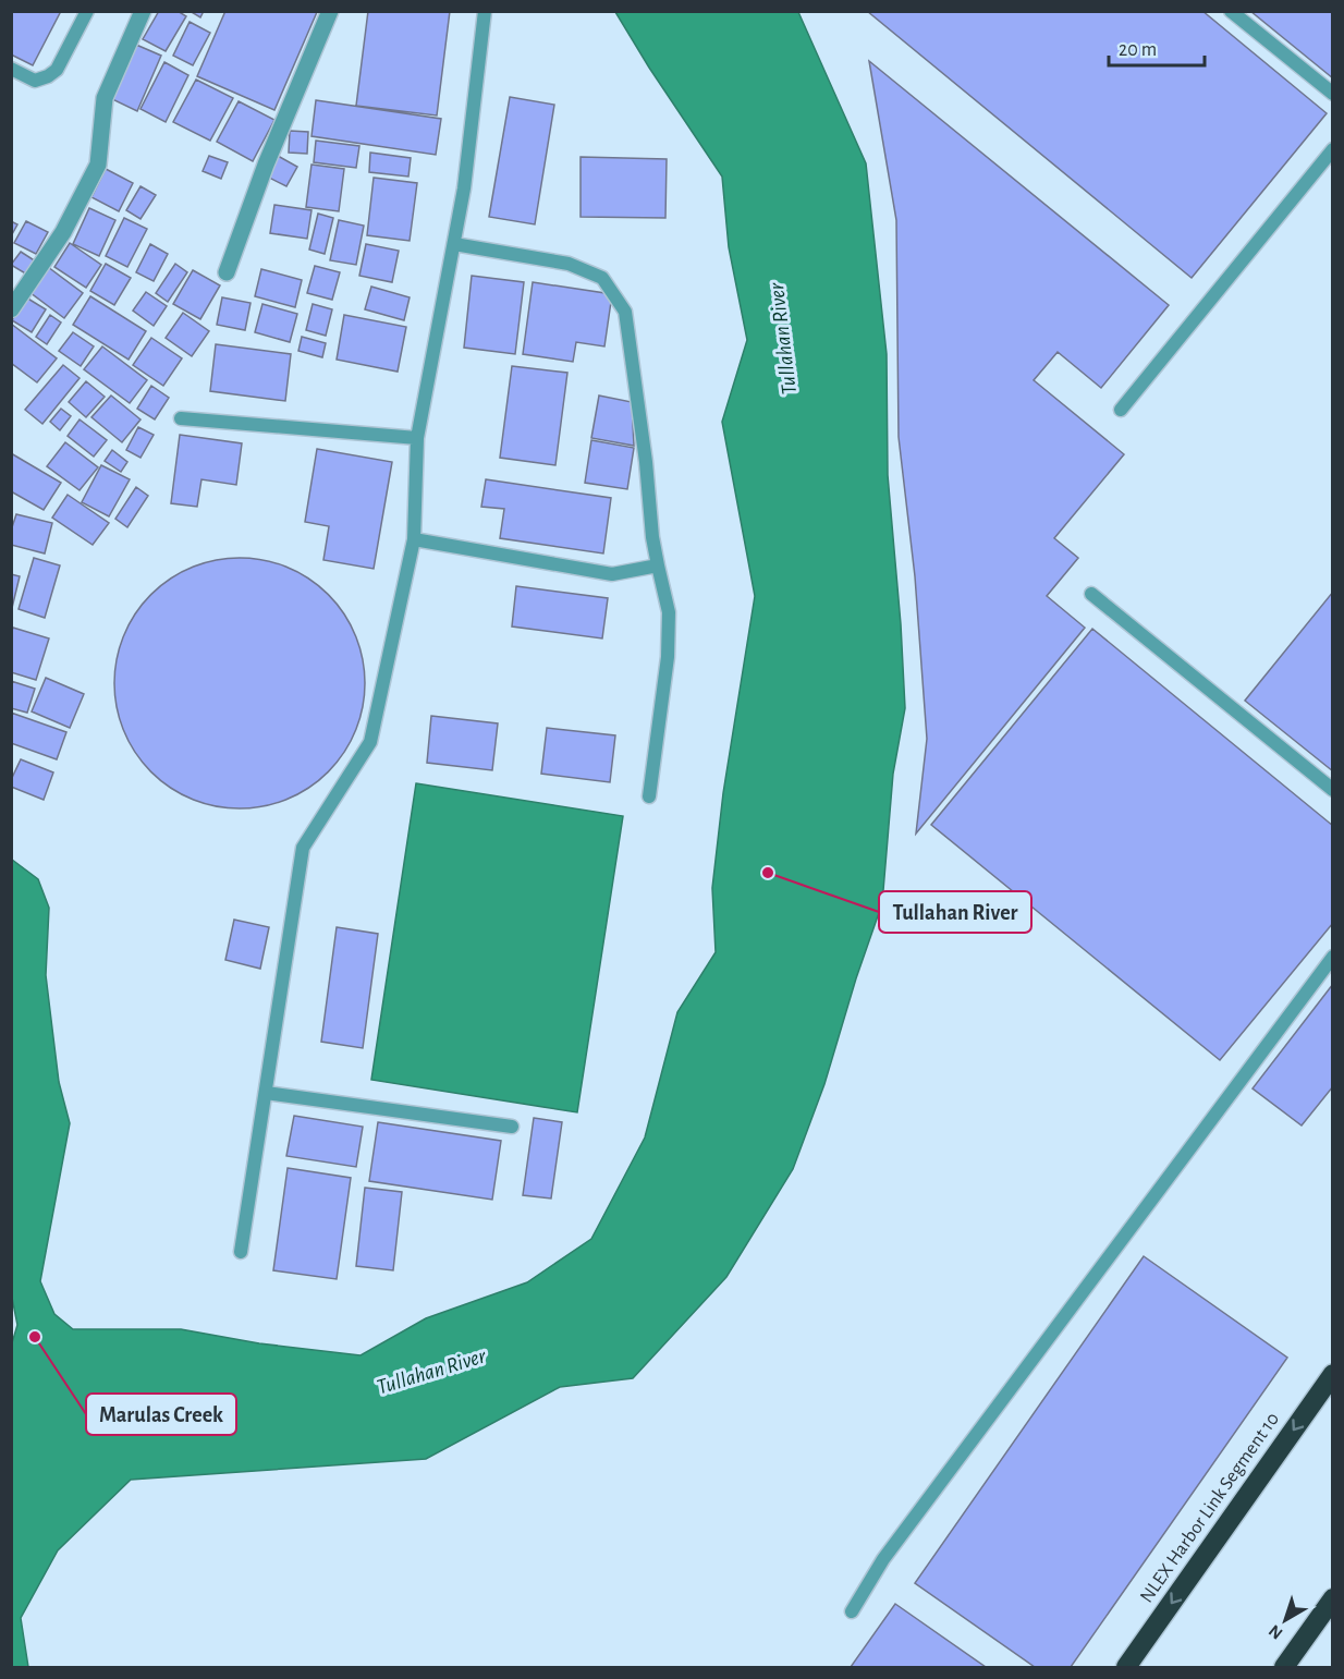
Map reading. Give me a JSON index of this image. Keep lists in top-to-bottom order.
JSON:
{
  "streets": {
    "highway": ["NLEX Harbor Link Segment 10"]
  },
  "one_way": ["NLEX Harbor Link Segment 10"],
  "water": ["Tullahan River"],
  "places": ["Tullahan River", "Marulas Creek"],
  "scale_bar": "20 m",
  "north": "bottom left"
}
